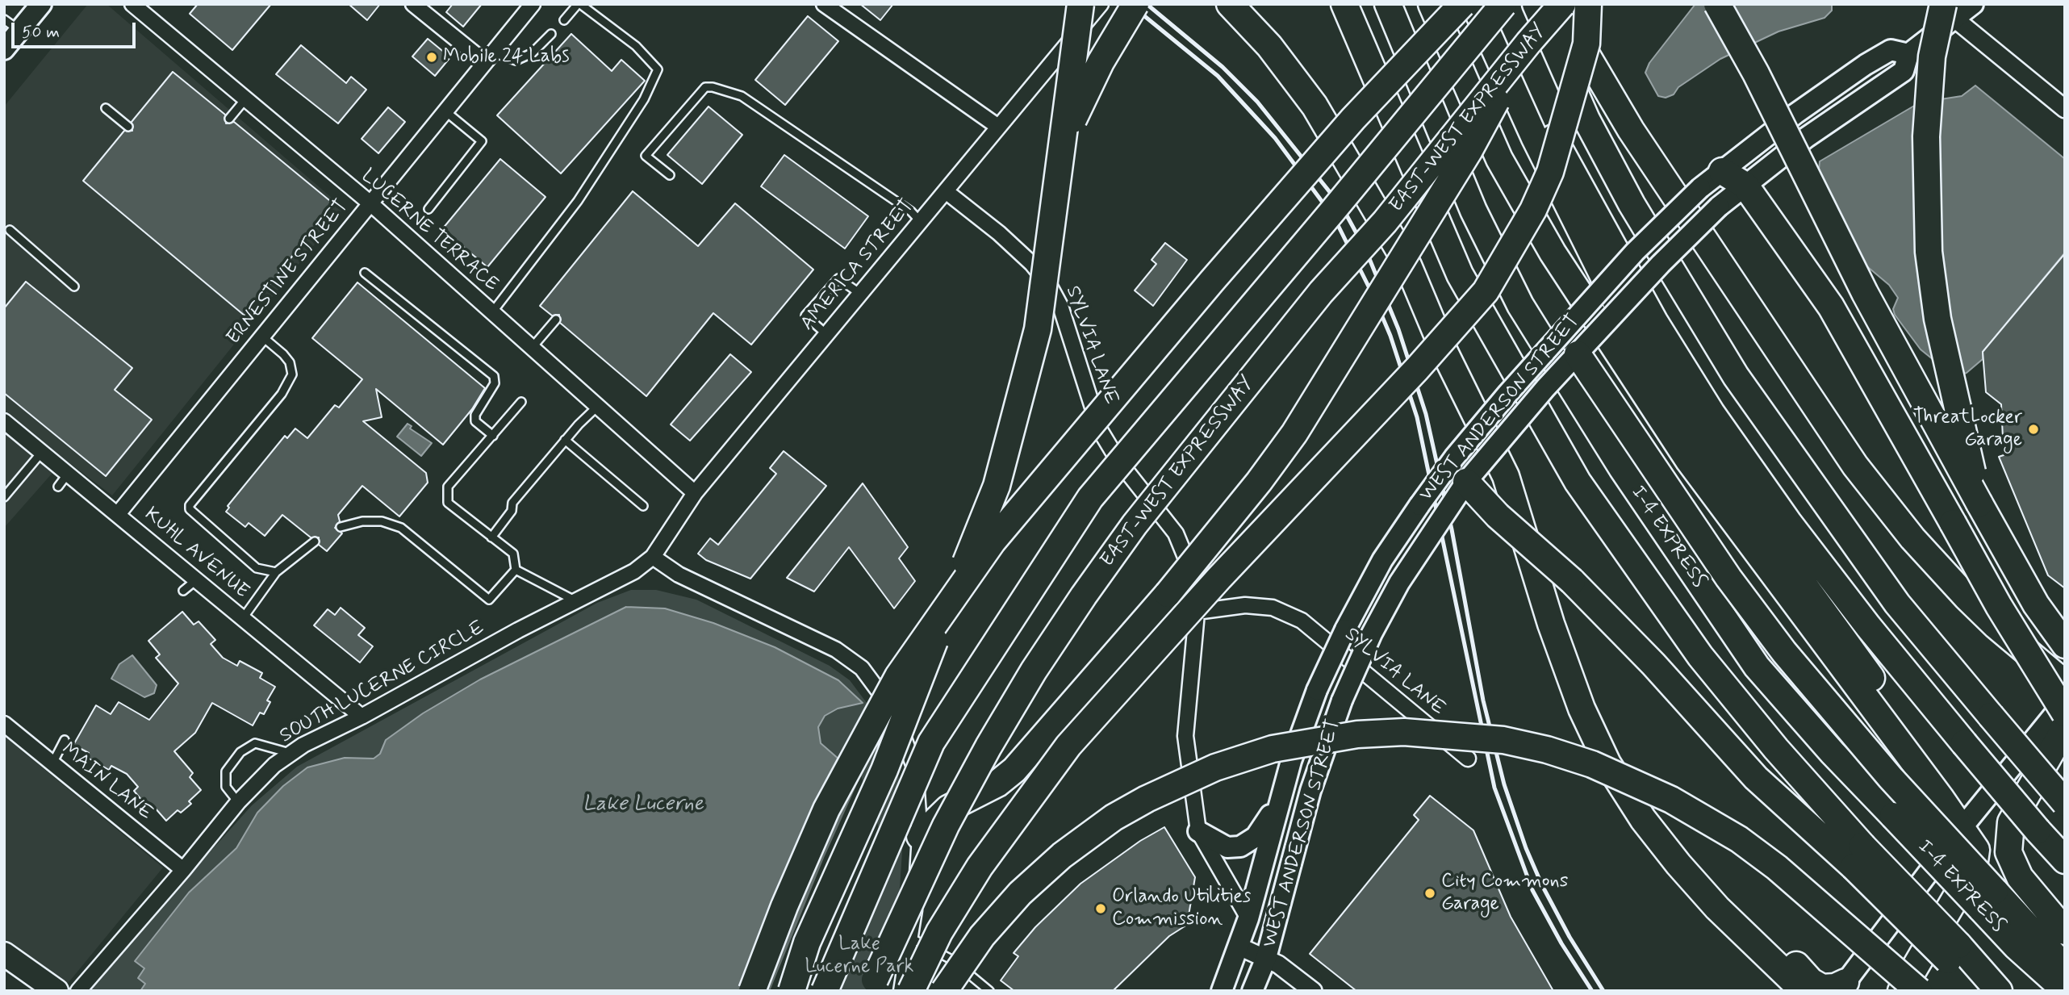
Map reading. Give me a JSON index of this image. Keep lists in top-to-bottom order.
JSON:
{
  "streets": {
    "highway": ["EAST-WEST EXPRESSWAY", "I-4 EXPRESS"],
    "main road": ["WEST ANDERSON STREET"],
    "street": [
      "LUCERNE TERRACE",
      "AMERICA STREET",
      "ERNESTINE STREET",
      "SYLVIA LANE",
      "KUHL AVENUE",
      "SOUTH LUCERNE CIRCLE",
      "MAIN LANE"
    ]
  },
  "crossings": [
    ["LUCERNE TERRACE", "AMERICA STREET"],
    ["LUCERNE TERRACE", "ERNESTINE STREET"],
    ["AMERICA STREET", "SYLVIA LANE"],
    ["AMERICA STREET", "SOUTH LUCERNE CIRCLE"],
    ["ERNESTINE STREET", "KUHL AVENUE"],
    ["KUHL AVENUE", "SOUTH LUCERNE CIRCLE"],
    ["SOUTH LUCERNE CIRCLE", "MAIN LANE"]
  ],
  "water": ["Lake Lucerne"],
  "parks": ["Lake Lucerne Park"],
  "places": [
    "Mobile 24 Labs",
    "ThreatLocker Garage",
    "City Commons Garage",
    "Orlando Utilities Commission"
  ],
  "scale_bar": "50 m"
}
